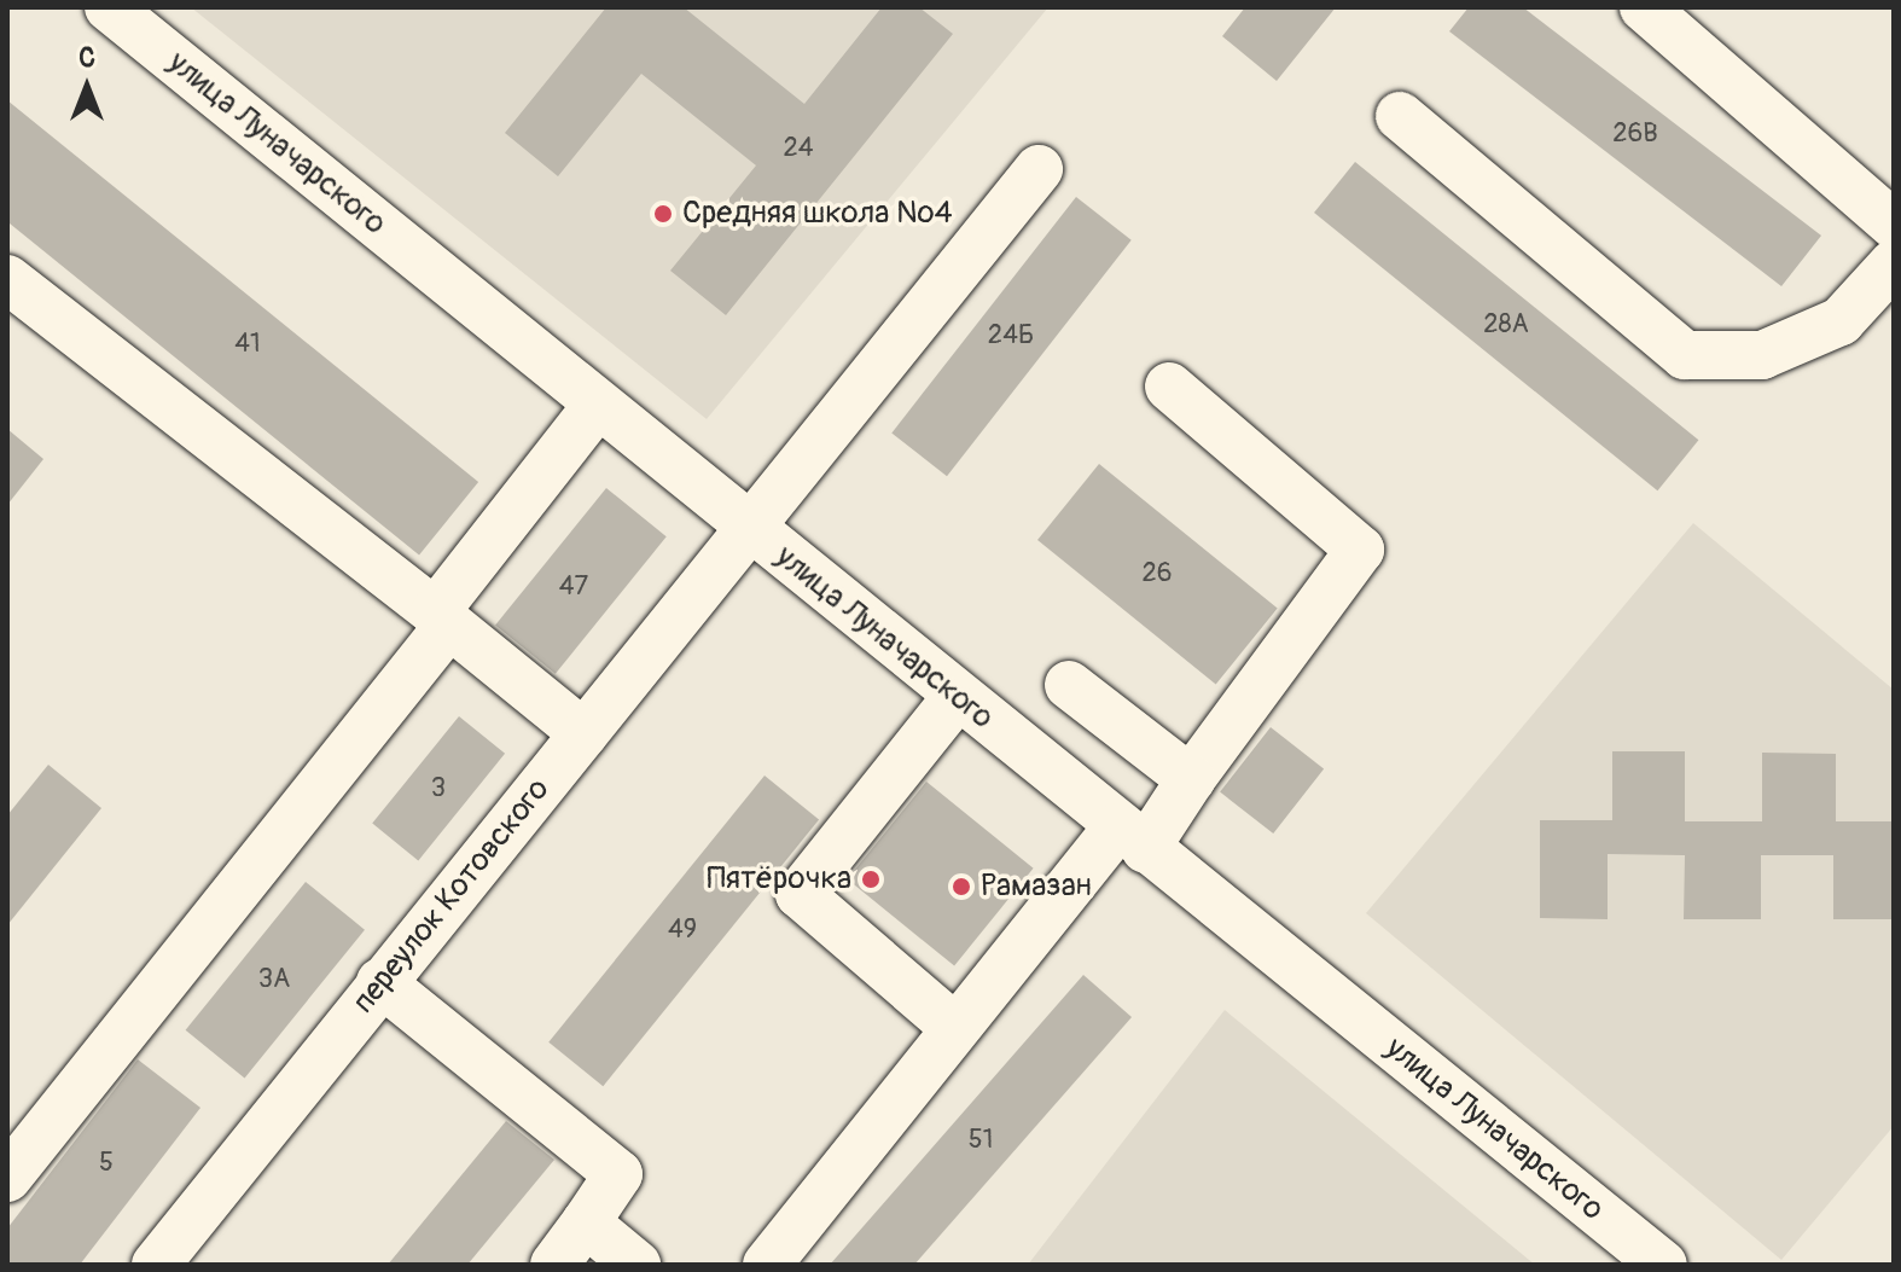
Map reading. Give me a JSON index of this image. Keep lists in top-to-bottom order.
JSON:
{
  "streets": {
    "street": ["улица Луначарского", "переулок Котовского"]
  },
  "crossings": [
    ["улица Луначарского", "переулок Котовского"]
  ],
  "places": ["Средняя школа №4", "Пятёрочка", "Рамазан"],
  "house_numbers": [
    "26В",
    "24",
    "28А",
    "24Б",
    "41",
    "26",
    "47",
    "3",
    "49",
    "3А",
    "51",
    "5"
  ],
  "north": "top"
}
